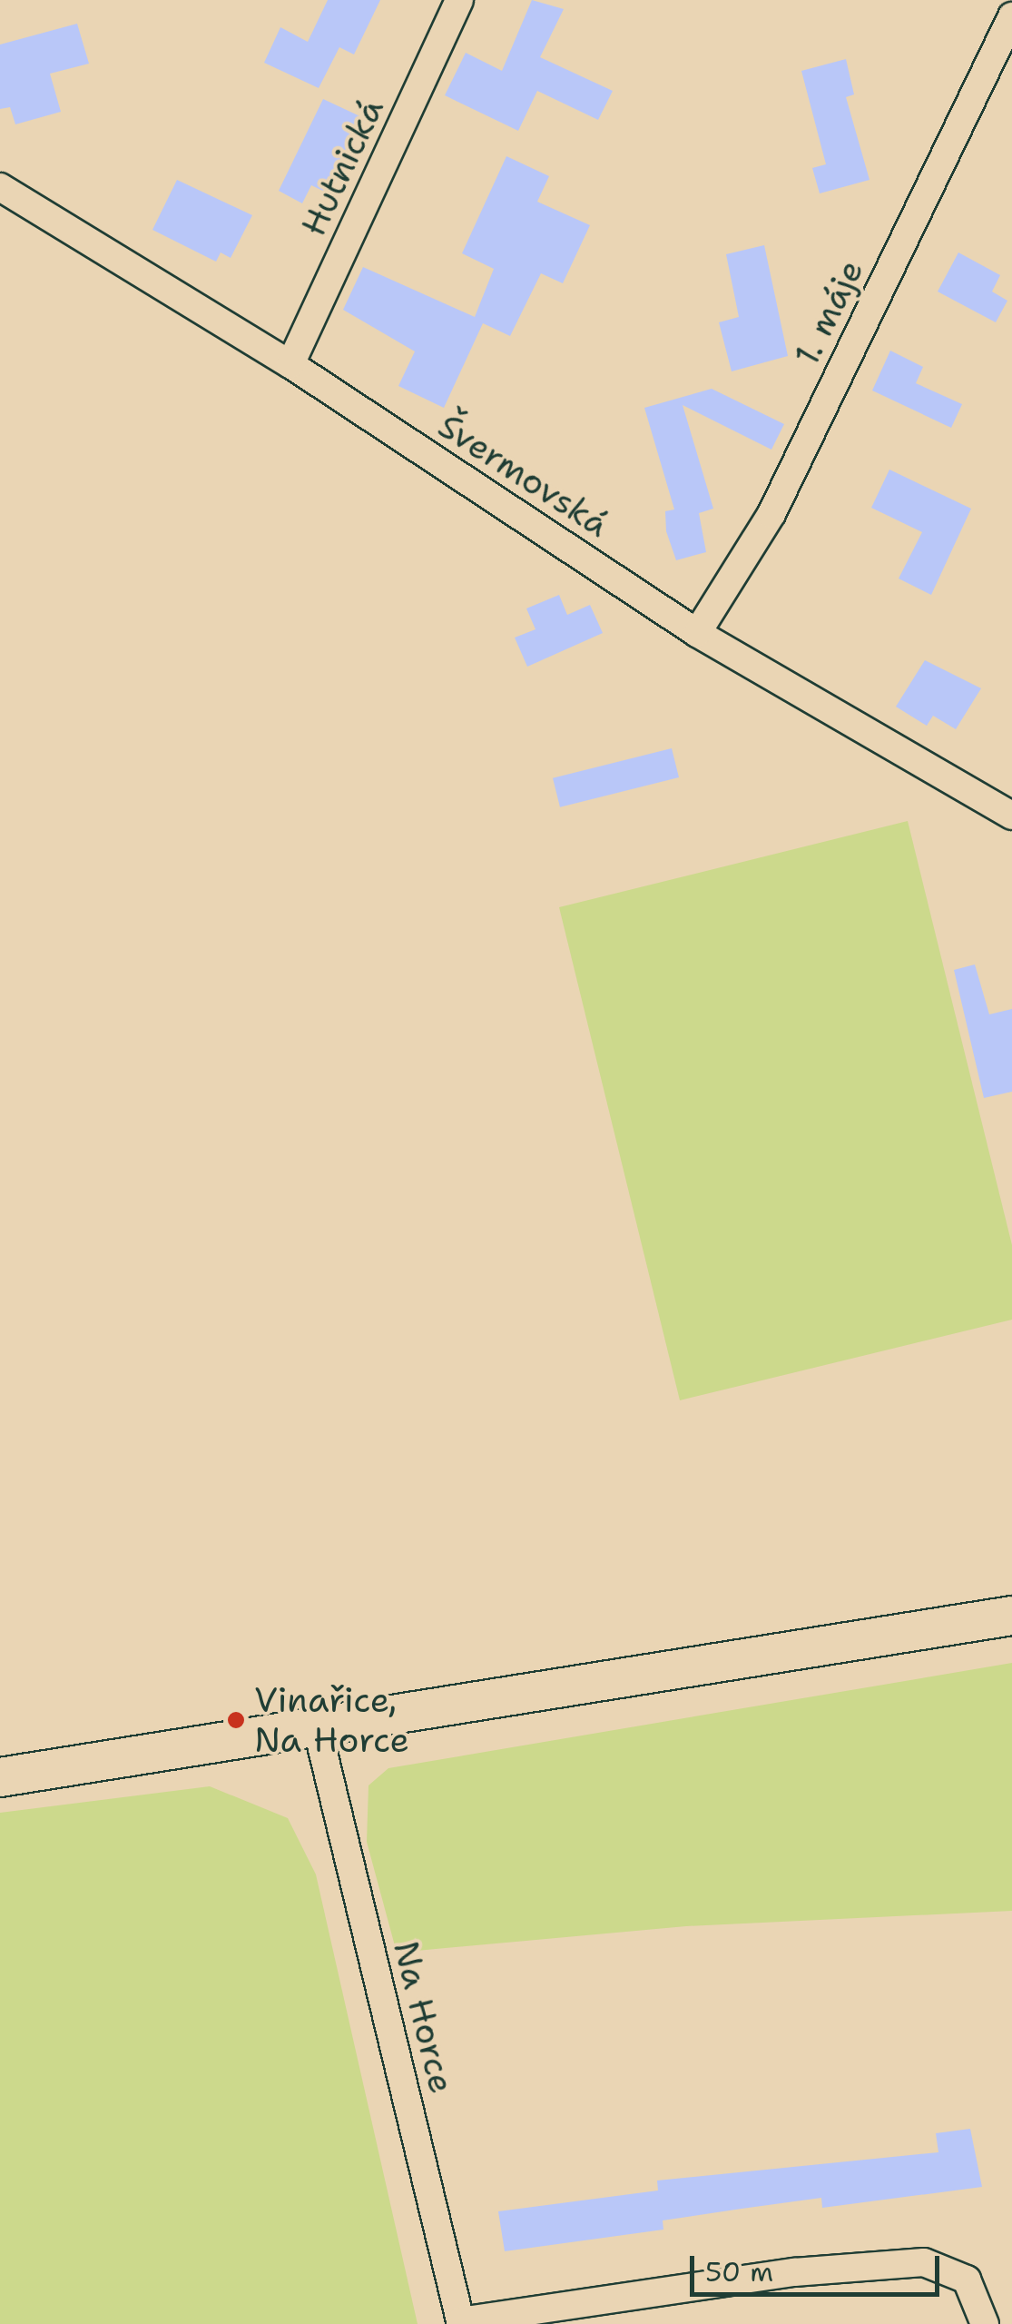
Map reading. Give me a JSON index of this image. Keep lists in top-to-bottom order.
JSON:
{
  "streets": {
    "street": [
      "Hutnická",
      "1. máje",
      "Švermovská",
      "Na Horce"
    ]
  },
  "crossings": [
    ["Hutnická", "Švermovská"],
    ["1. máje", "Švermovská"]
  ],
  "places": ["Vinařice, Na Horce"],
  "scale_bar": "50 m"
}
